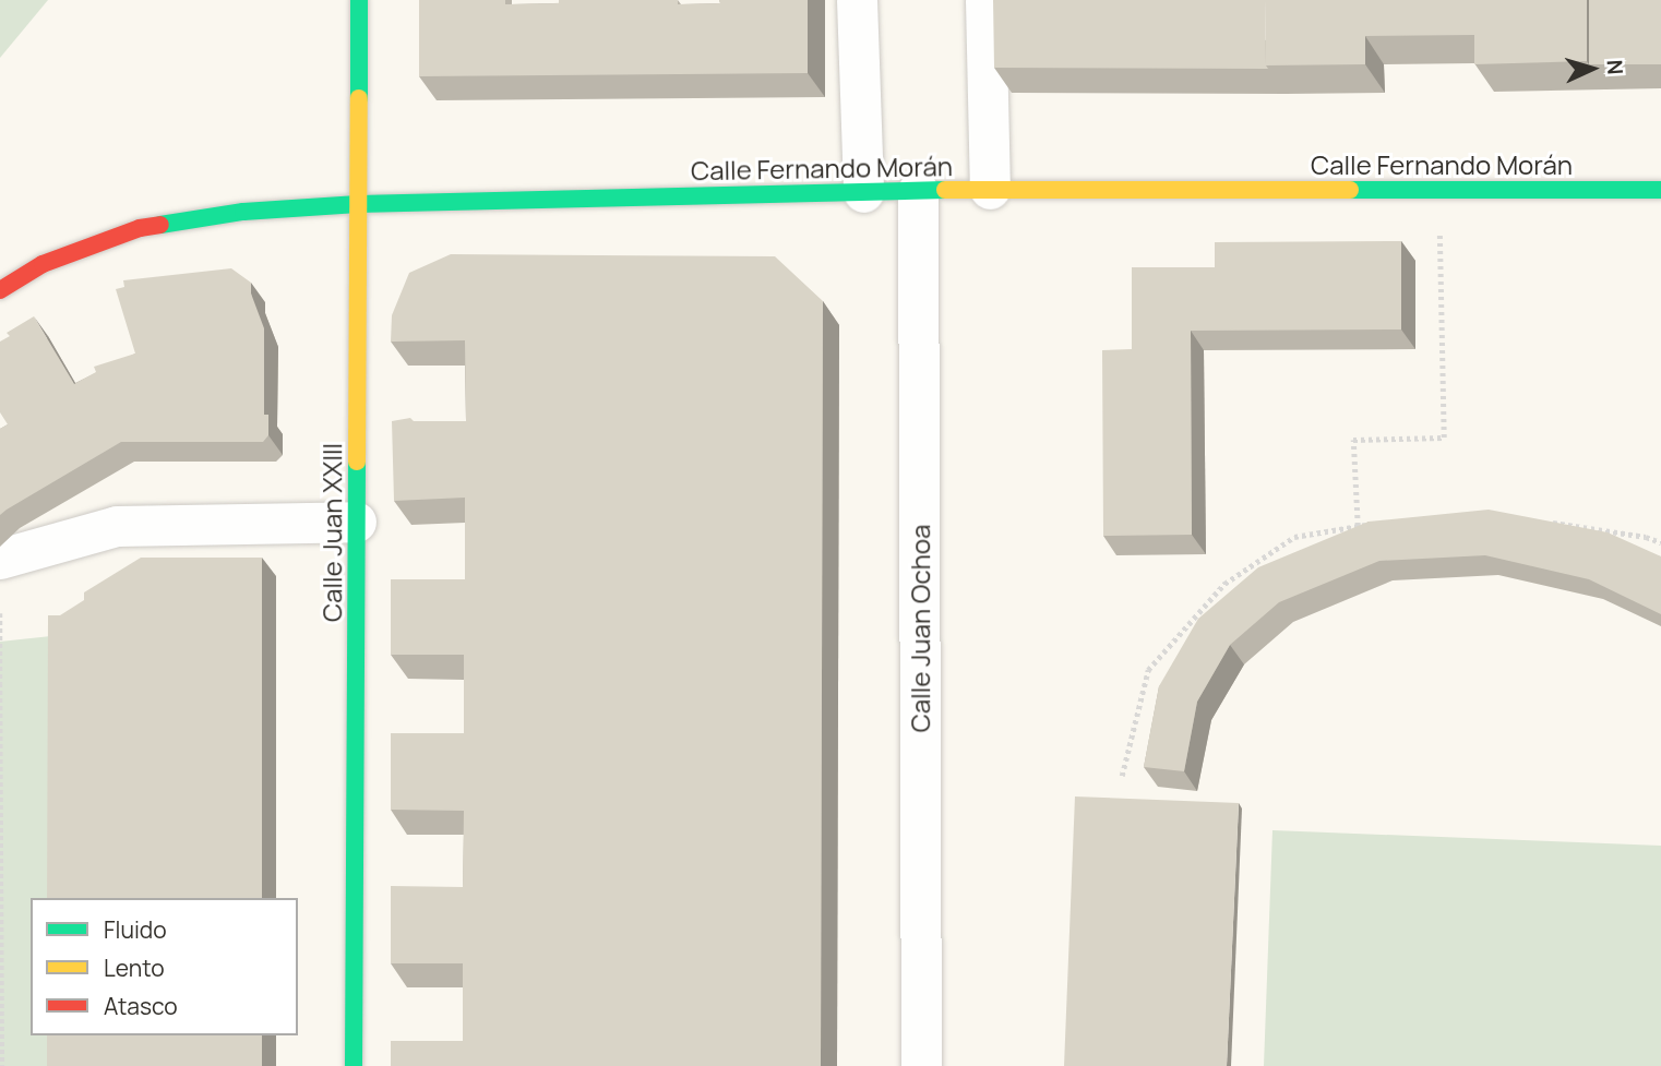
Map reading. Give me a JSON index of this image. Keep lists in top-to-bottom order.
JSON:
{
  "streets": {
    "street": ["Calle Fernando Morán", "Calle Juan XXIII", "Calle Juan Ochoa"]
  },
  "crossings": [
    ["Calle Fernando Morán", "Calle Juan XXIII"],
    ["Calle Fernando Morán", "Calle Juan Ochoa"]
  ],
  "legend": ["Fluido", "Lento", "Atasco"],
  "north": "right"
}
